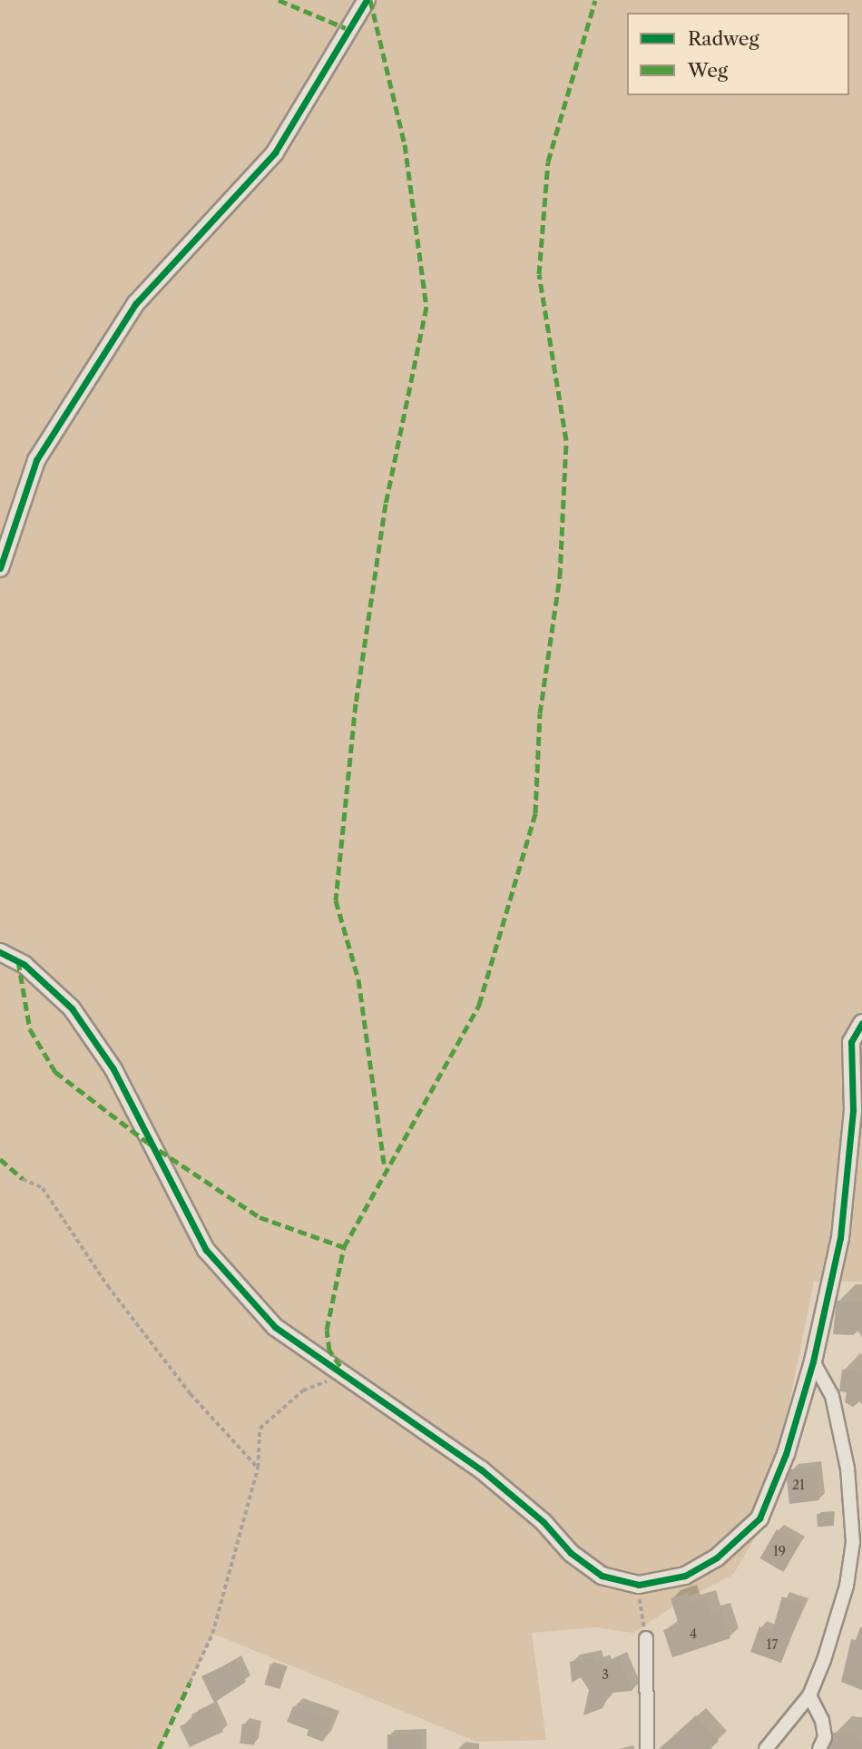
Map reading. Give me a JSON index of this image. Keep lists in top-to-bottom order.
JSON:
{
  "house_numbers": [
    "21",
    "19",
    "4",
    "17",
    "3"
  ],
  "legend": ["Radweg", "Weg"]
}
